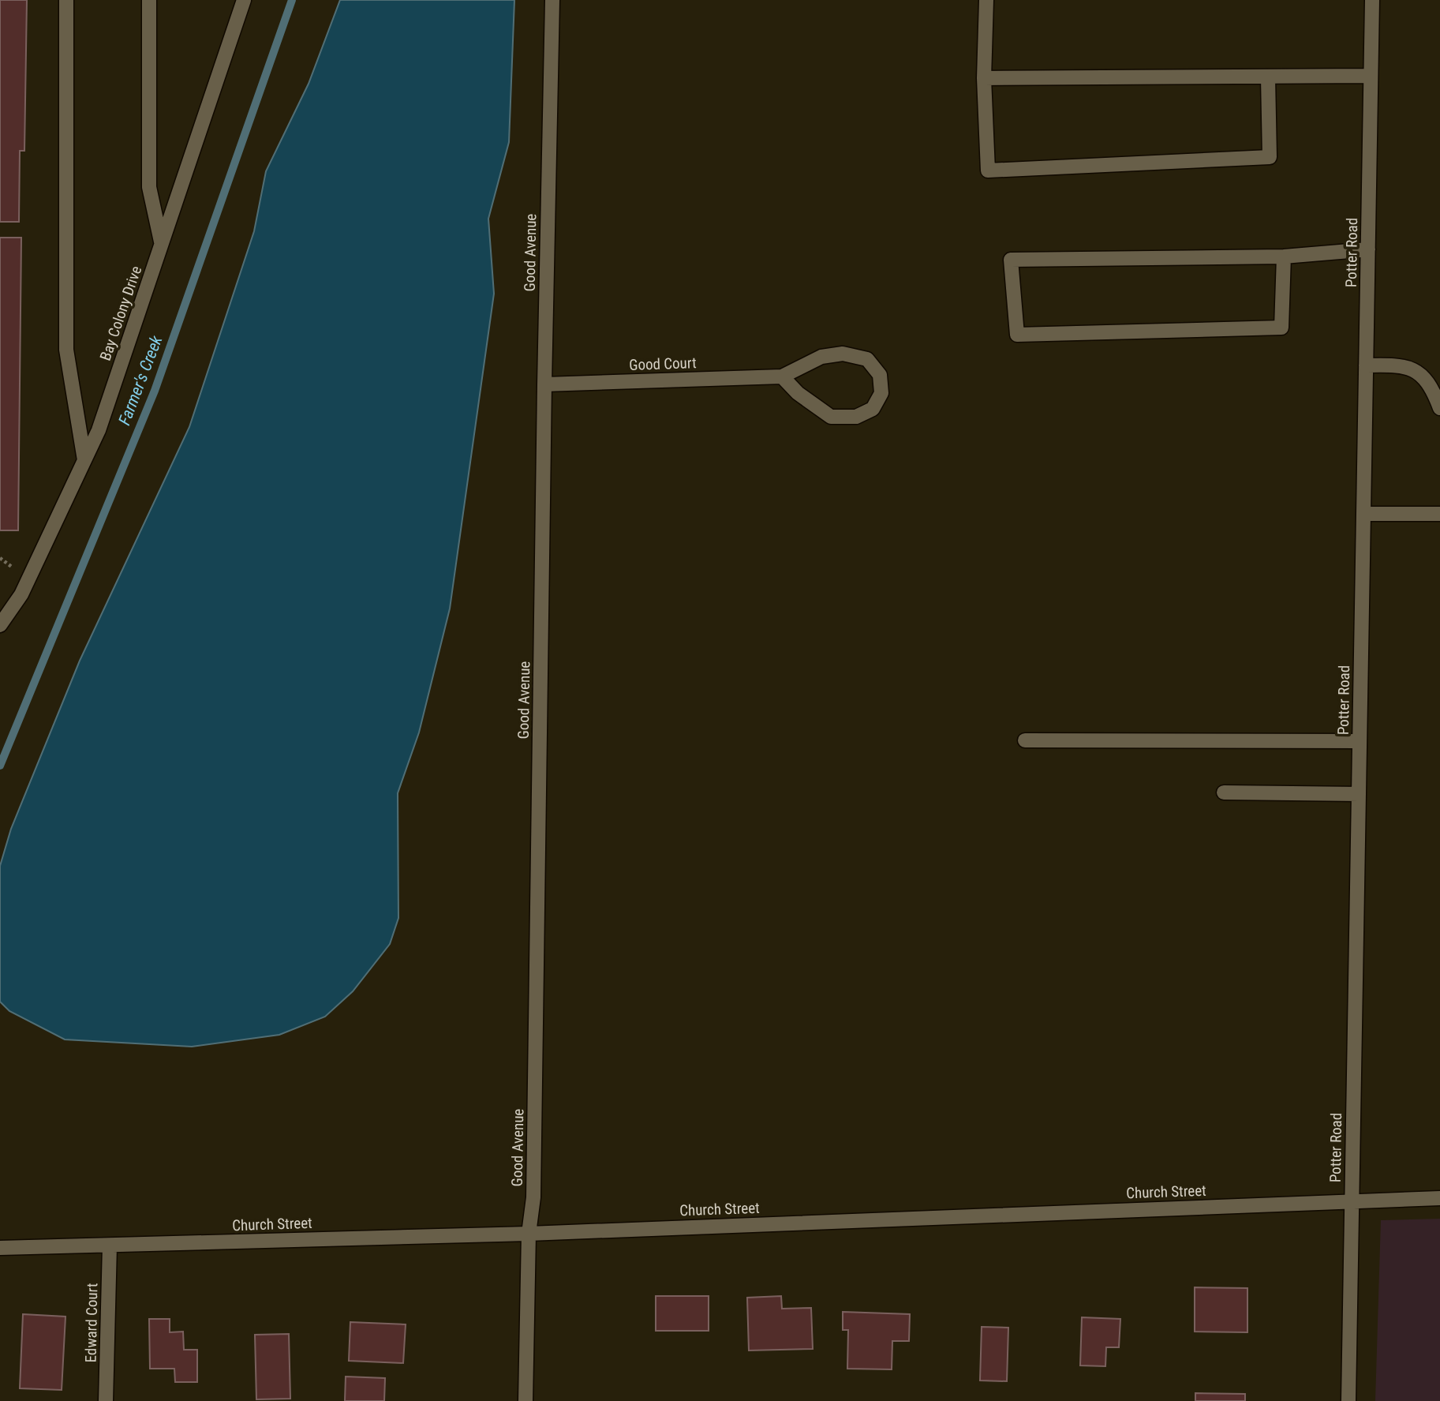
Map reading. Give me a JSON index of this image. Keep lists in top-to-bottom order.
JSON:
{
  "streets": {
    "street": [
      "Good Avenue",
      "Potter Road",
      "Bay Colony Drive",
      "Good Court",
      "Church Street",
      "Edward Court"
    ]
  },
  "crossings": [
    ["Good Avenue", "Good Court"],
    ["Good Avenue", "Church Street"],
    ["Potter Road", "Church Street"],
    ["Church Street", "Edward Court"]
  ],
  "water": ["Farmer's Creek"]
}
